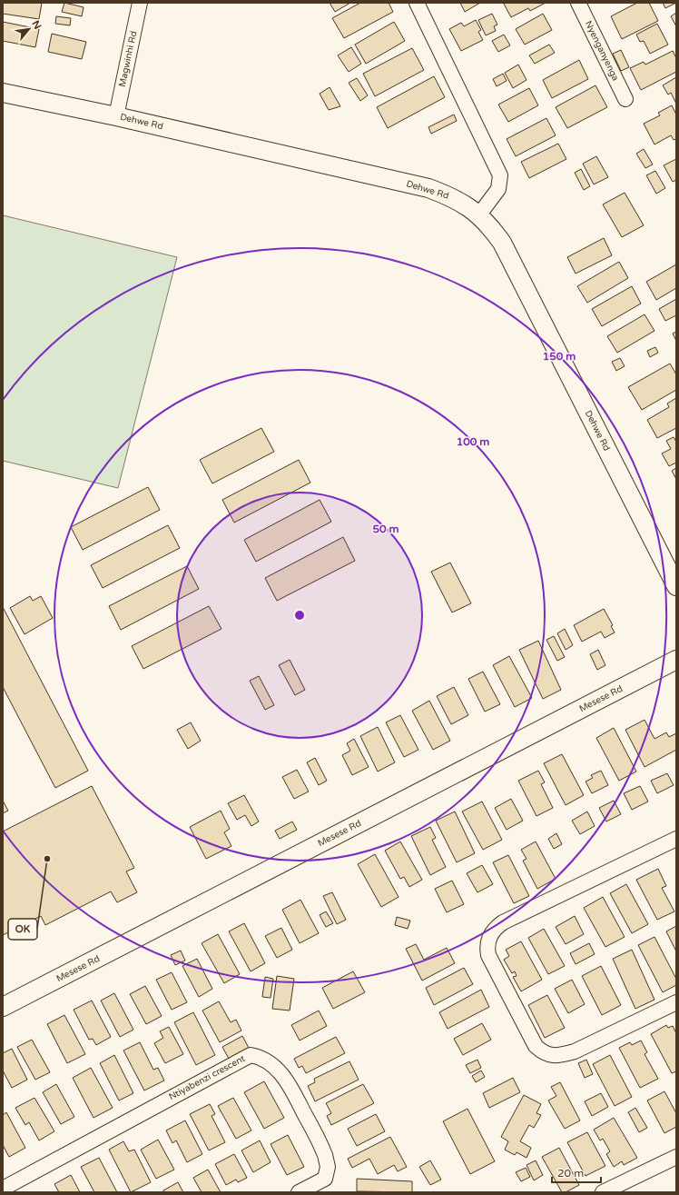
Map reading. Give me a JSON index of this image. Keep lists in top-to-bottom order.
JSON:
{
  "streets": {
    "street": [
      "Nyenganyenga",
      "Magwinhi Rd",
      "Dehwe Rd",
      "Mesese Rd",
      "Ntiyabenzi crescent"
    ]
  },
  "crossings": [
    ["Magwinhi Rd", "Dehwe Rd"]
  ],
  "places": ["OK"],
  "scale_bar": "20 m",
  "north": "top right",
  "rings": ["150 m", "100 m", "50 m"]
}
